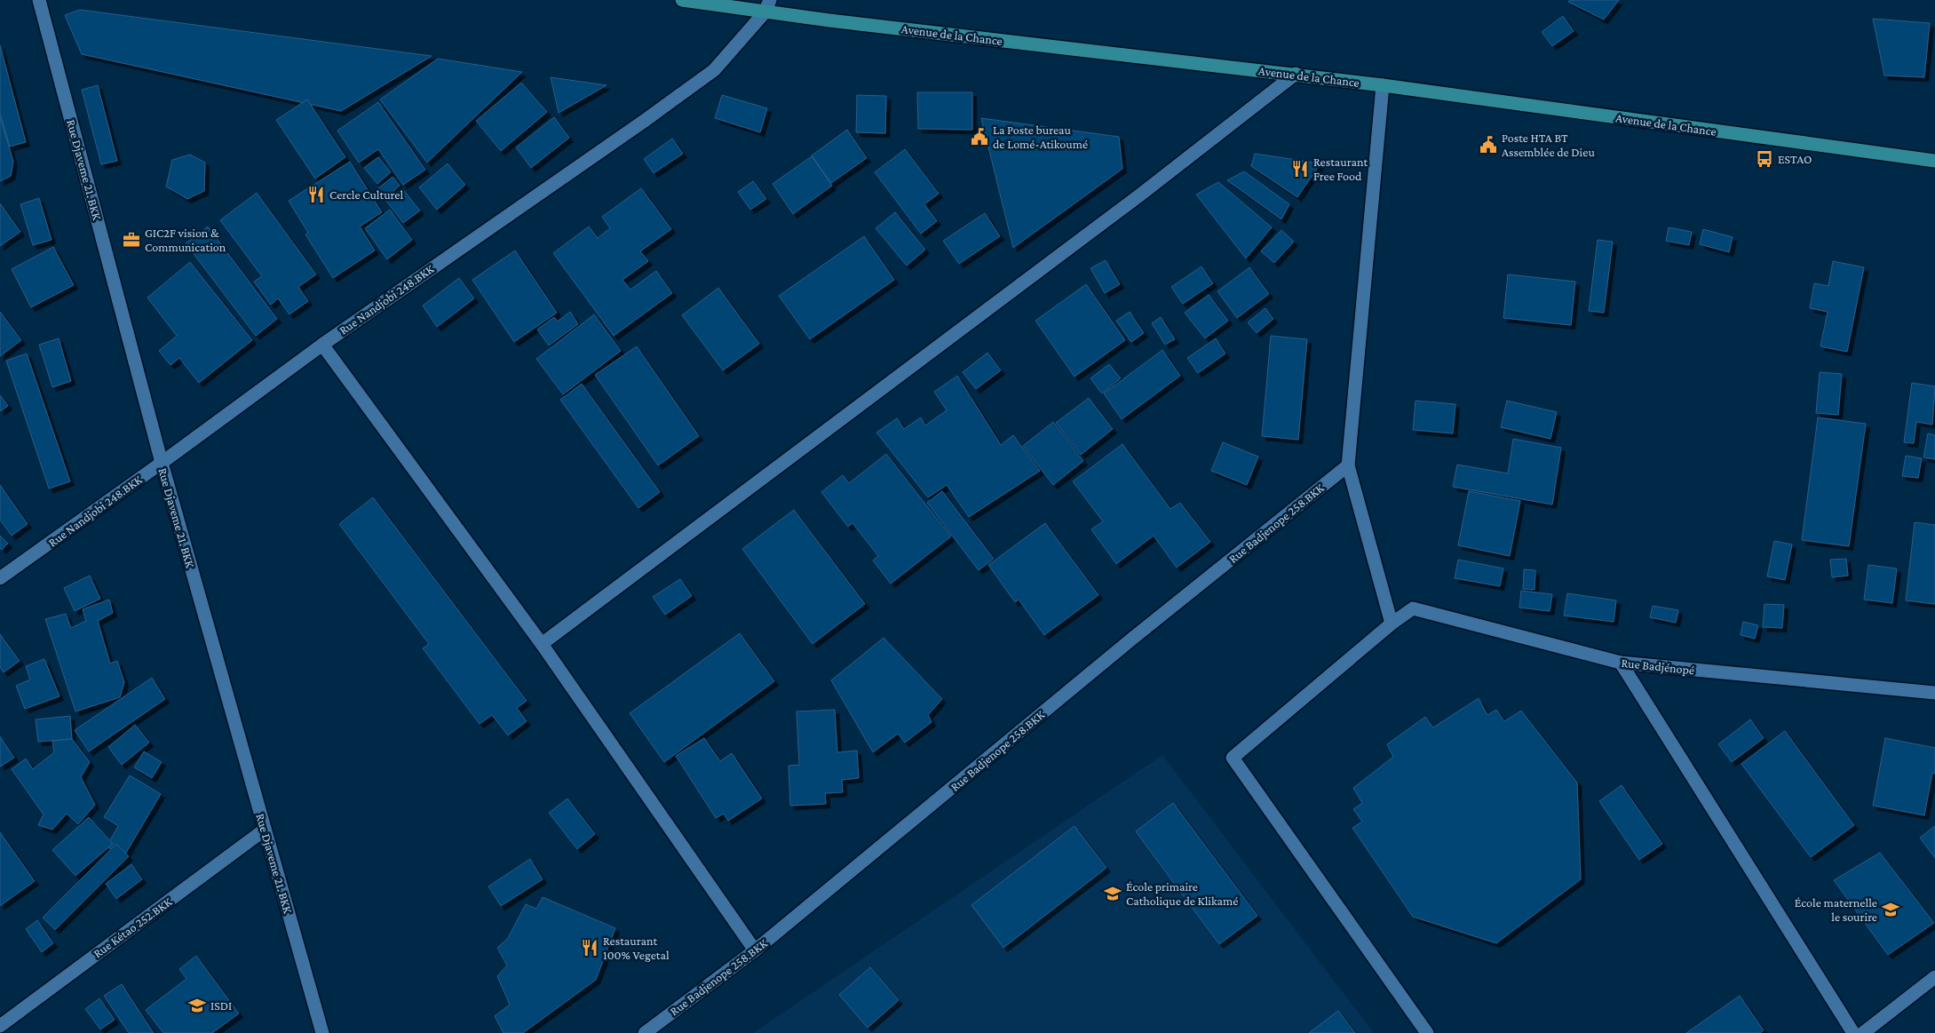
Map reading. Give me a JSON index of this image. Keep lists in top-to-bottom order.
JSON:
{
  "streets": {
    "main road": ["Avenue de la Chance"],
    "street": [
      "Rue Djaveme 21. BKK",
      "Rue Nandjobi 248.BKK",
      "Rue Badjenope 258.BKK",
      "Rue Badjénopé",
      "Rue Kétao 252.BKK"
    ]
  },
  "crossings": [
    ["Avenue de la Chance", "Rue Nandjobi 248.BKK"],
    ["Rue Djaveme 21. BKK", "Rue Nandjobi 248.BKK"],
    ["Rue Djaveme 21. BKK", "Rue Kétao 252.BKK"]
  ],
  "places": {
    "public building": ["La Poste bureau de Lomé-Atikoumé", "Poste HTA BT Assemblée de Dieu"],
    "bus stop": ["ESTAO"],
    "restaurant": ["Restaurant Free Food", "Cercle Culturel", "Restaurant 100% Vegetal"],
    "office": ["GIC2F vision & Communication"],
    "school or university": ["École primaire Catholique de Klikamé", "École maternelle le sourire", "ISDI"]
  }
}
